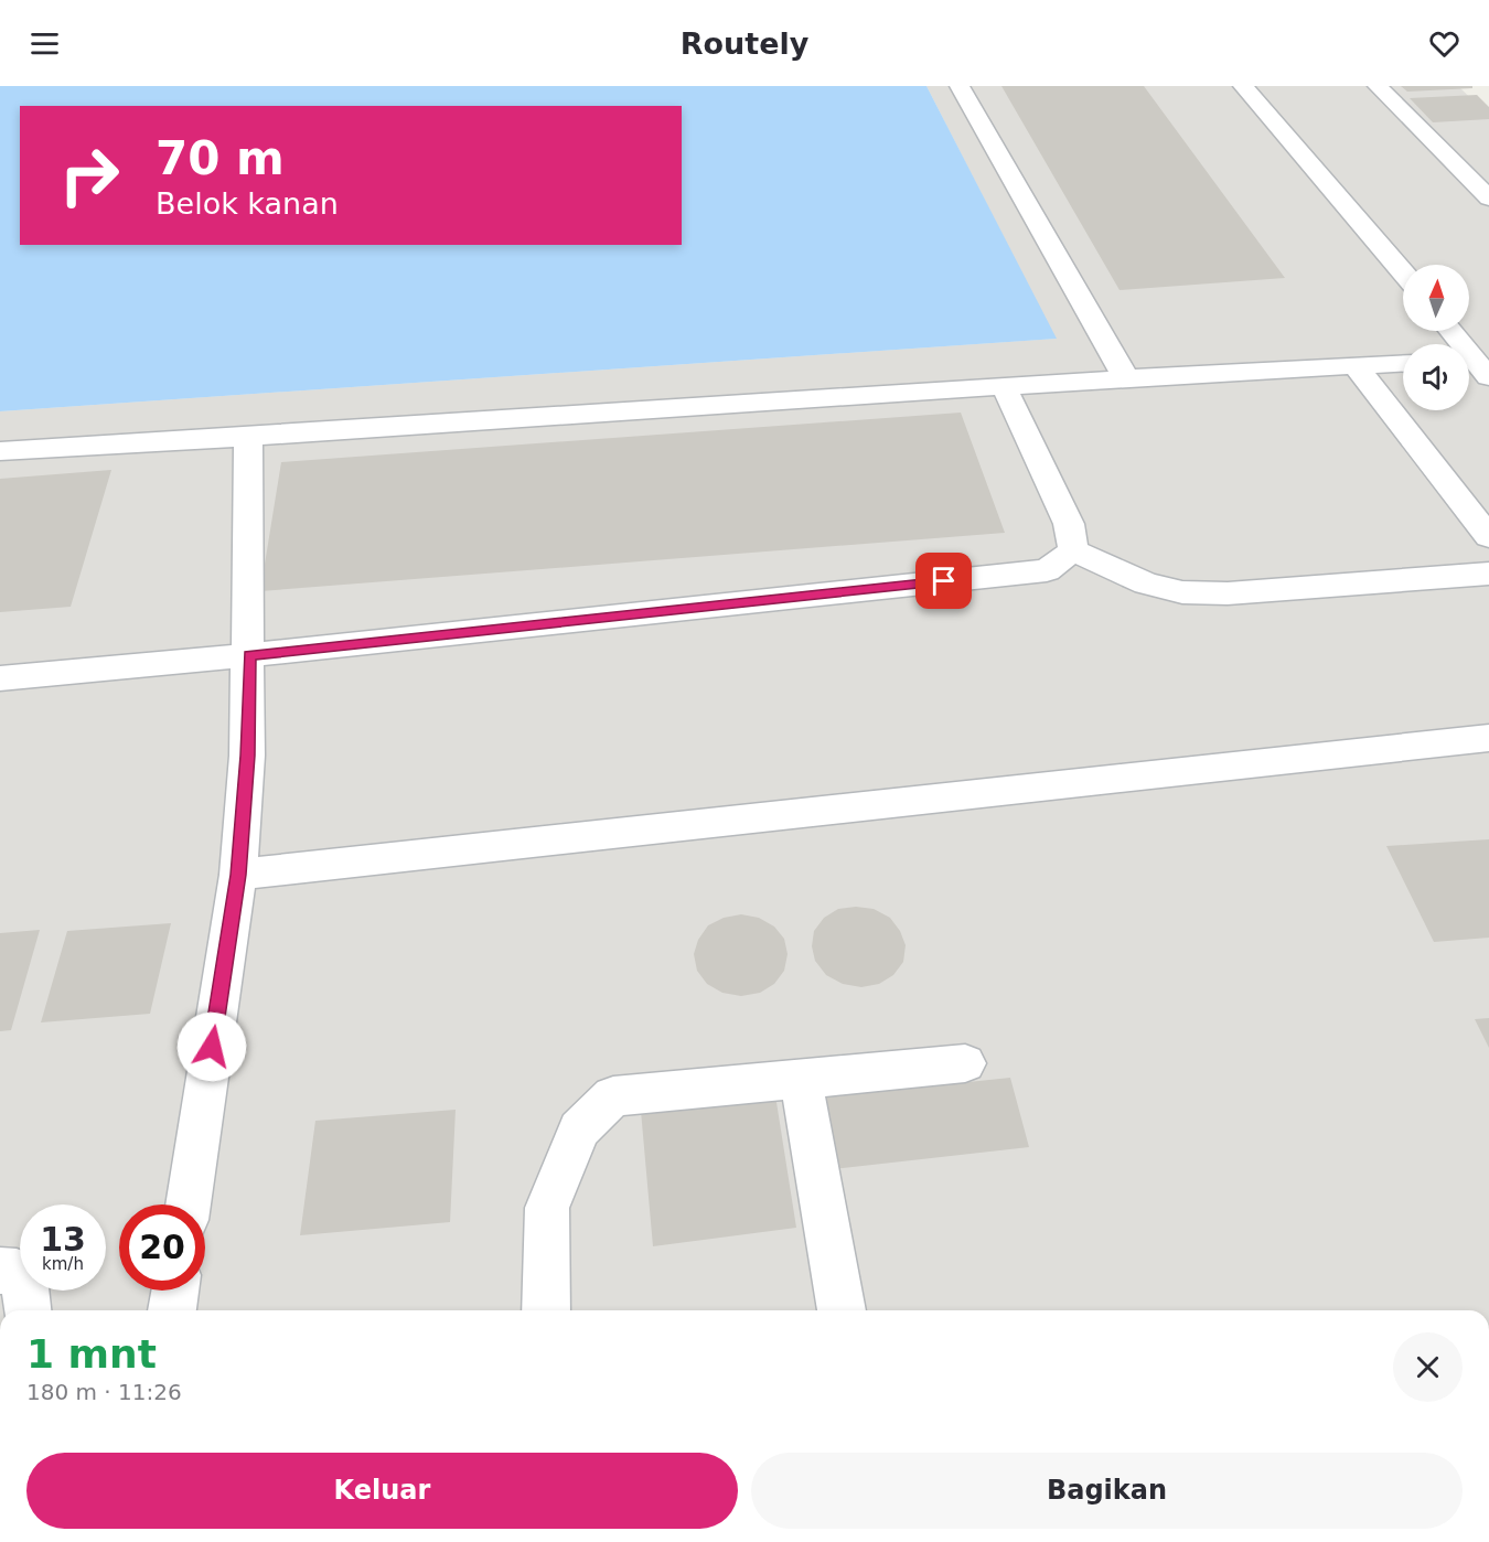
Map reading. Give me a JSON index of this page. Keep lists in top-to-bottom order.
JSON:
{
  "north": "top",
  "page": {
    "header": "Routely",
    "turn": ["70 m", "Belok kanan"],
    "speed": "13 km/h",
    "limit": "20",
    "heading": ["1 mnt", "180 m · 11:26"],
    "buttons": ["Keluar", "Bagikan"]
  }
}
